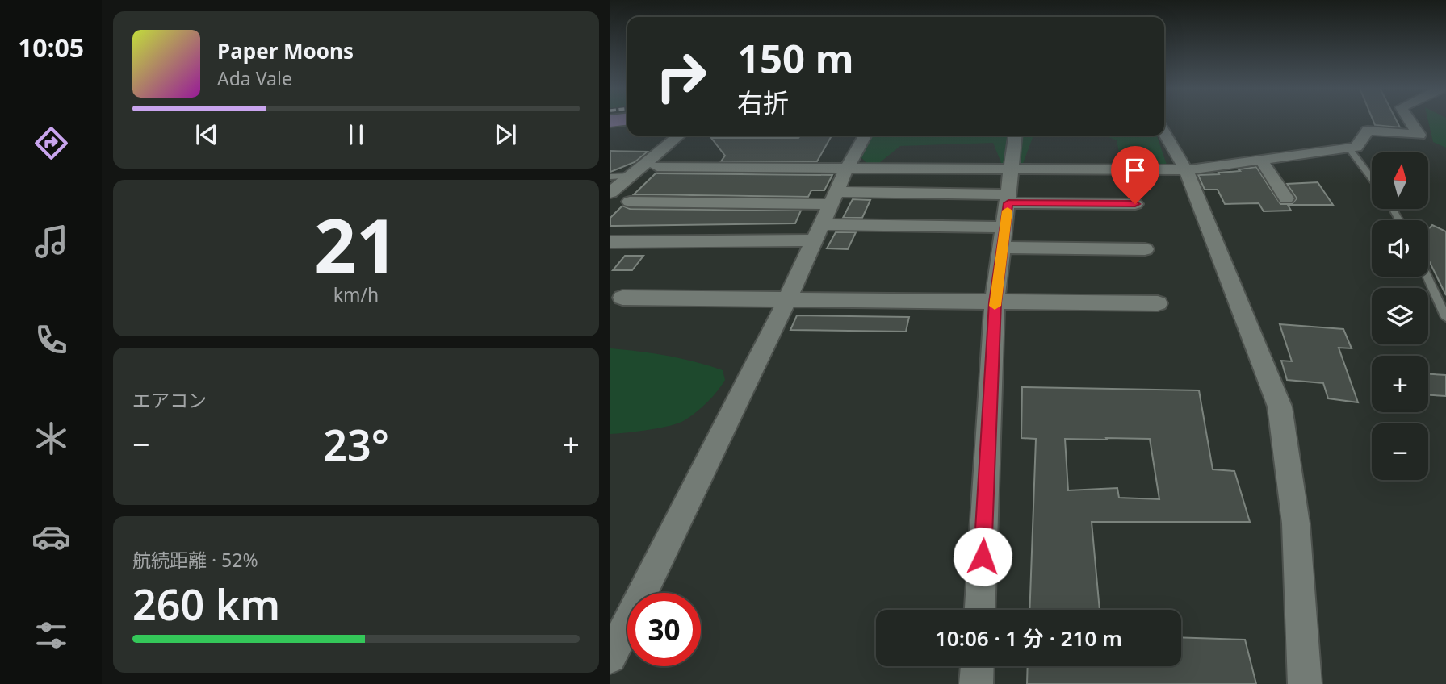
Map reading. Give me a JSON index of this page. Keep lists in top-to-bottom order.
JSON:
{
  "north": "top",
  "page": {
    "tabs": "10:05",
    "turn": ["150 m", "右折"],
    "song": ["Paper Moons", "Ada Vale"],
    "map_buttons": ["+", "−"],
    "tile": [
      ["21", "km/h"],
      "エアコン",
      ["航続距離 · 52%", "260 km"]
    ],
    "heat": ["−", "23°", "+"],
    "limit": "30",
    "trip": "10:06 · 1 分 · 210 m"
  }
}
